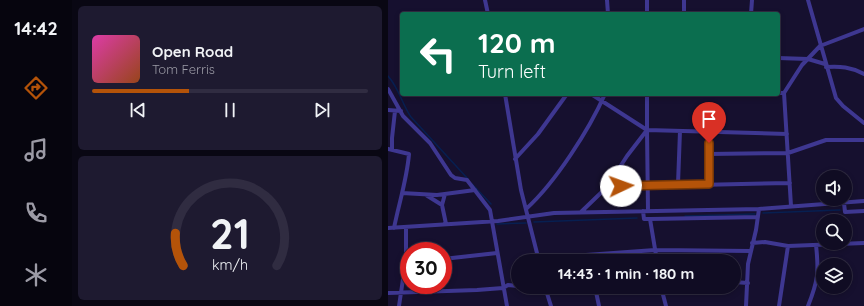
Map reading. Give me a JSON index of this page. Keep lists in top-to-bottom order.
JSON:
{
  "page": {
    "tabs": "14:42",
    "turn": ["120 m", "Turn left"],
    "song": ["Open Road", "Tom Ferris"],
    "limit": "30",
    "trip": "14:43 · 1 min · 180 m",
    "gauge": ["21", "km/h"]
  }
}
